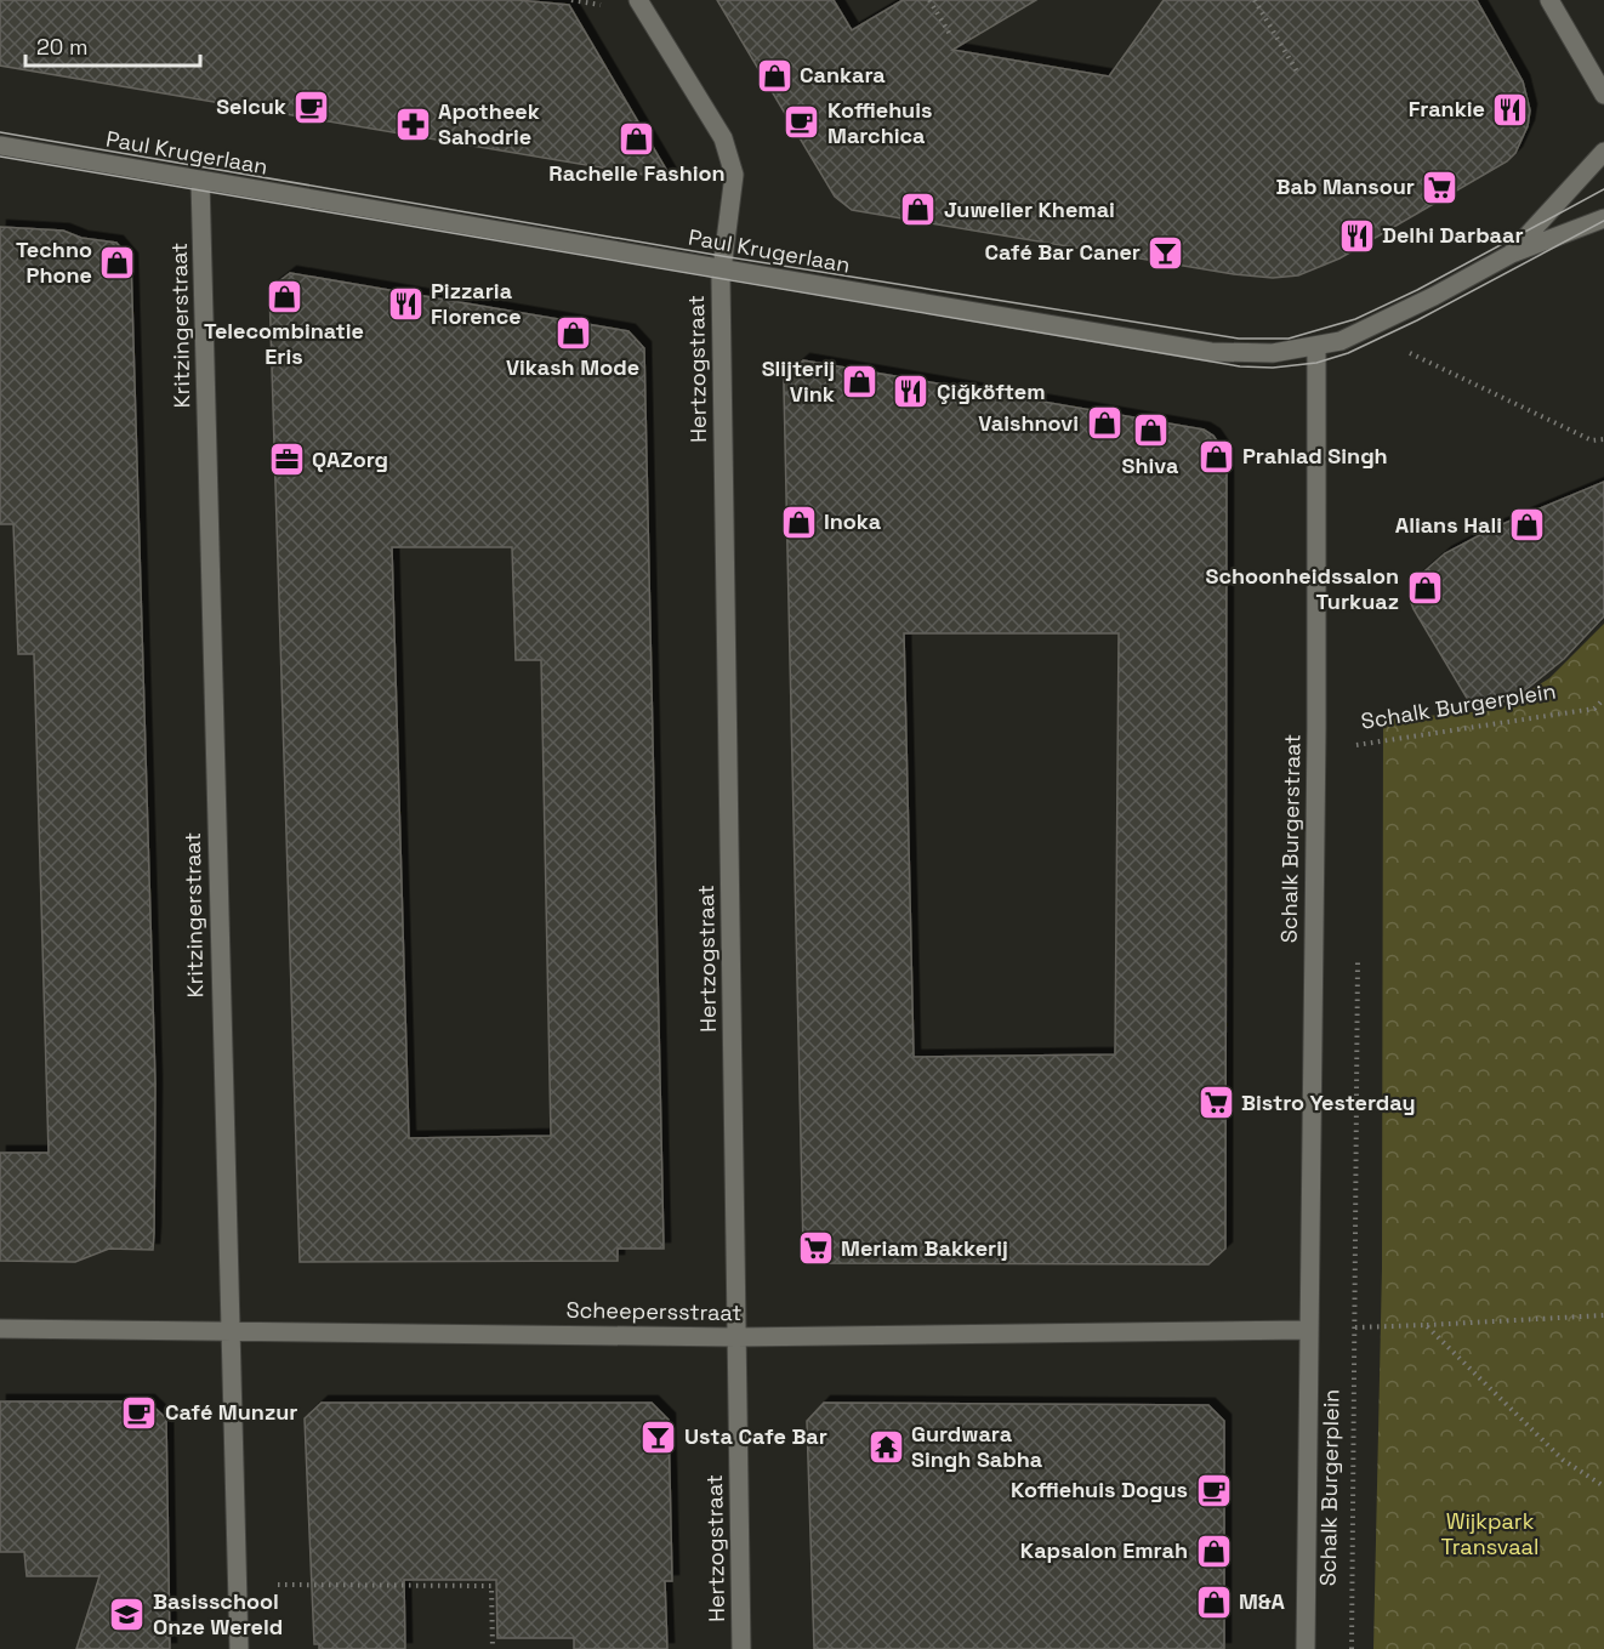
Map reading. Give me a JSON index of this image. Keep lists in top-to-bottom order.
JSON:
{
  "streets": {
    "street": [
      "Paul Krugerlaan",
      "Kritzingerstraat",
      "Hertzogstraat",
      "Schalk Burgerplein",
      "Schalk Burgerstraat",
      "Scheepersstraat"
    ]
  },
  "crossings": [
    ["Paul Krugerlaan", "Kritzingerstraat"],
    ["Paul Krugerlaan", "Hertzogstraat"],
    ["Paul Krugerlaan", "Schalk Burgerstraat"],
    ["Kritzingerstraat", "Scheepersstraat"],
    ["Hertzogstraat", "Scheepersstraat"],
    ["Schalk Burgerplein", "Schalk Burgerstraat"],
    ["Schalk Burgerplein", "Scheepersstraat"],
    ["Schalk Burgerstraat", "Scheepersstraat"]
  ],
  "parks": ["Wijkpark Transvaal"],
  "places": {
    "shop": [
      "Cankara",
      "Rachelle Fashion",
      "Juwelier Khemai",
      "Techno Phone",
      "Telecombinatie Eris",
      "Vikash Mode",
      "Slijterij Vink",
      "Vaishnovi",
      "Shiva",
      "Prahlad Singh",
      "Inoka",
      "Alians Hali",
      "Schoonheidssalon Turkuaz",
      "Kapsalon Emrah",
      "M&A"
    ],
    "cafe": [
      "Selcuk",
      "Koffiehuis Marchica",
      "Café Munzur",
      "Koffiehuis Dogus"
    ],
    "restaurant": [
      "Frankie",
      "Delhi Darbaar",
      "Pizzaria Florence",
      "Çiğköftem"
    ],
    "pharmacy": ["Apotheek Sahodrie"],
    "supermarket": ["Bab Mansour", "Bistro Yesterday", "Meriam Bakkerij"],
    "bar": ["Café Bar Caner", "Usta Cafe Bar"],
    "office": ["QAZorg"],
    "temple": ["Gurdwara Singh Sabha"],
    "school or university": ["Basisschool Onze Wereld"]
  },
  "scale_bar": "20 m"
}
